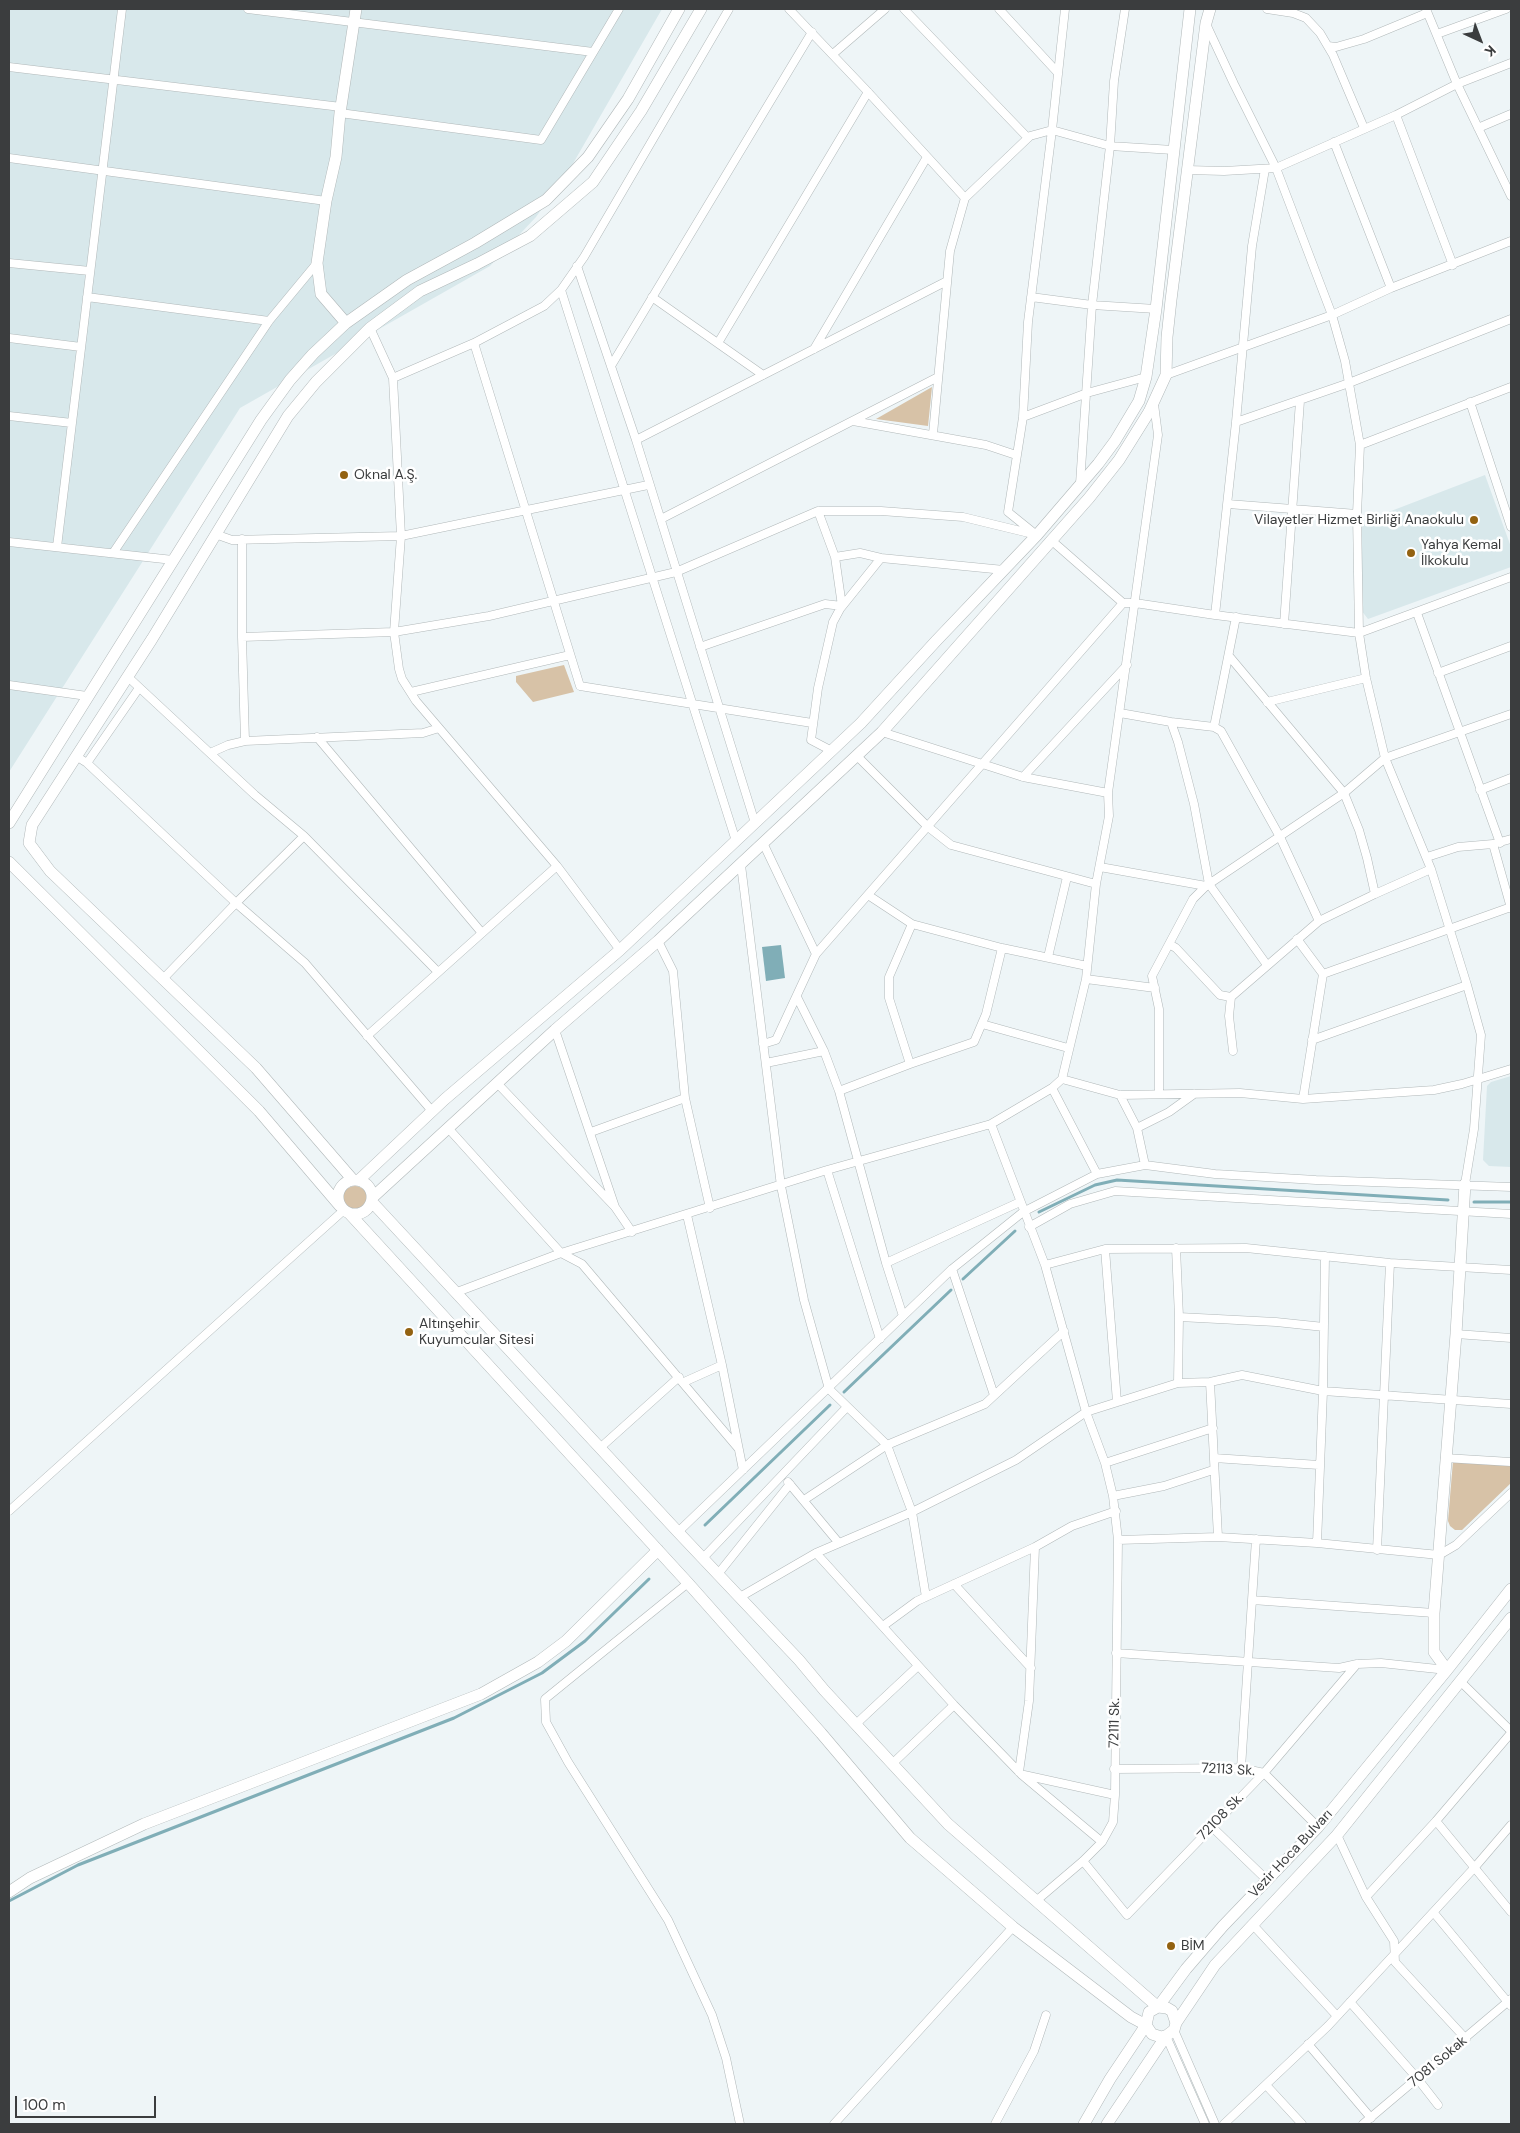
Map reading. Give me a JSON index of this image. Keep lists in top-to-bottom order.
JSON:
{
  "streets": {
    "main road": ["Vezir Hoca Bulvarı"],
    "street": [
      "72111 Sk.",
      "72113 Sk.",
      "72108 Sk.",
      "7081 Sokak"
    ]
  },
  "crossings": [
    ["72111 Sk.", "72113 Sk."],
    ["72111 Sk.", "72108 Sk."],
    ["72113 Sk.", "72108 Sk."],
    ["72113 Sk.", "Vezir Hoca Bulvarı"]
  ],
  "places": [
    "Oknal A.Ş.",
    "Vilayetler Hizmet Birliği Anaokulu",
    "Yahya Kemal İlkokulu",
    "Altınşehir Kuyumcular Sitesi",
    "BİM"
  ],
  "scale_bar": "100 m",
  "north": "bottom right"
}
